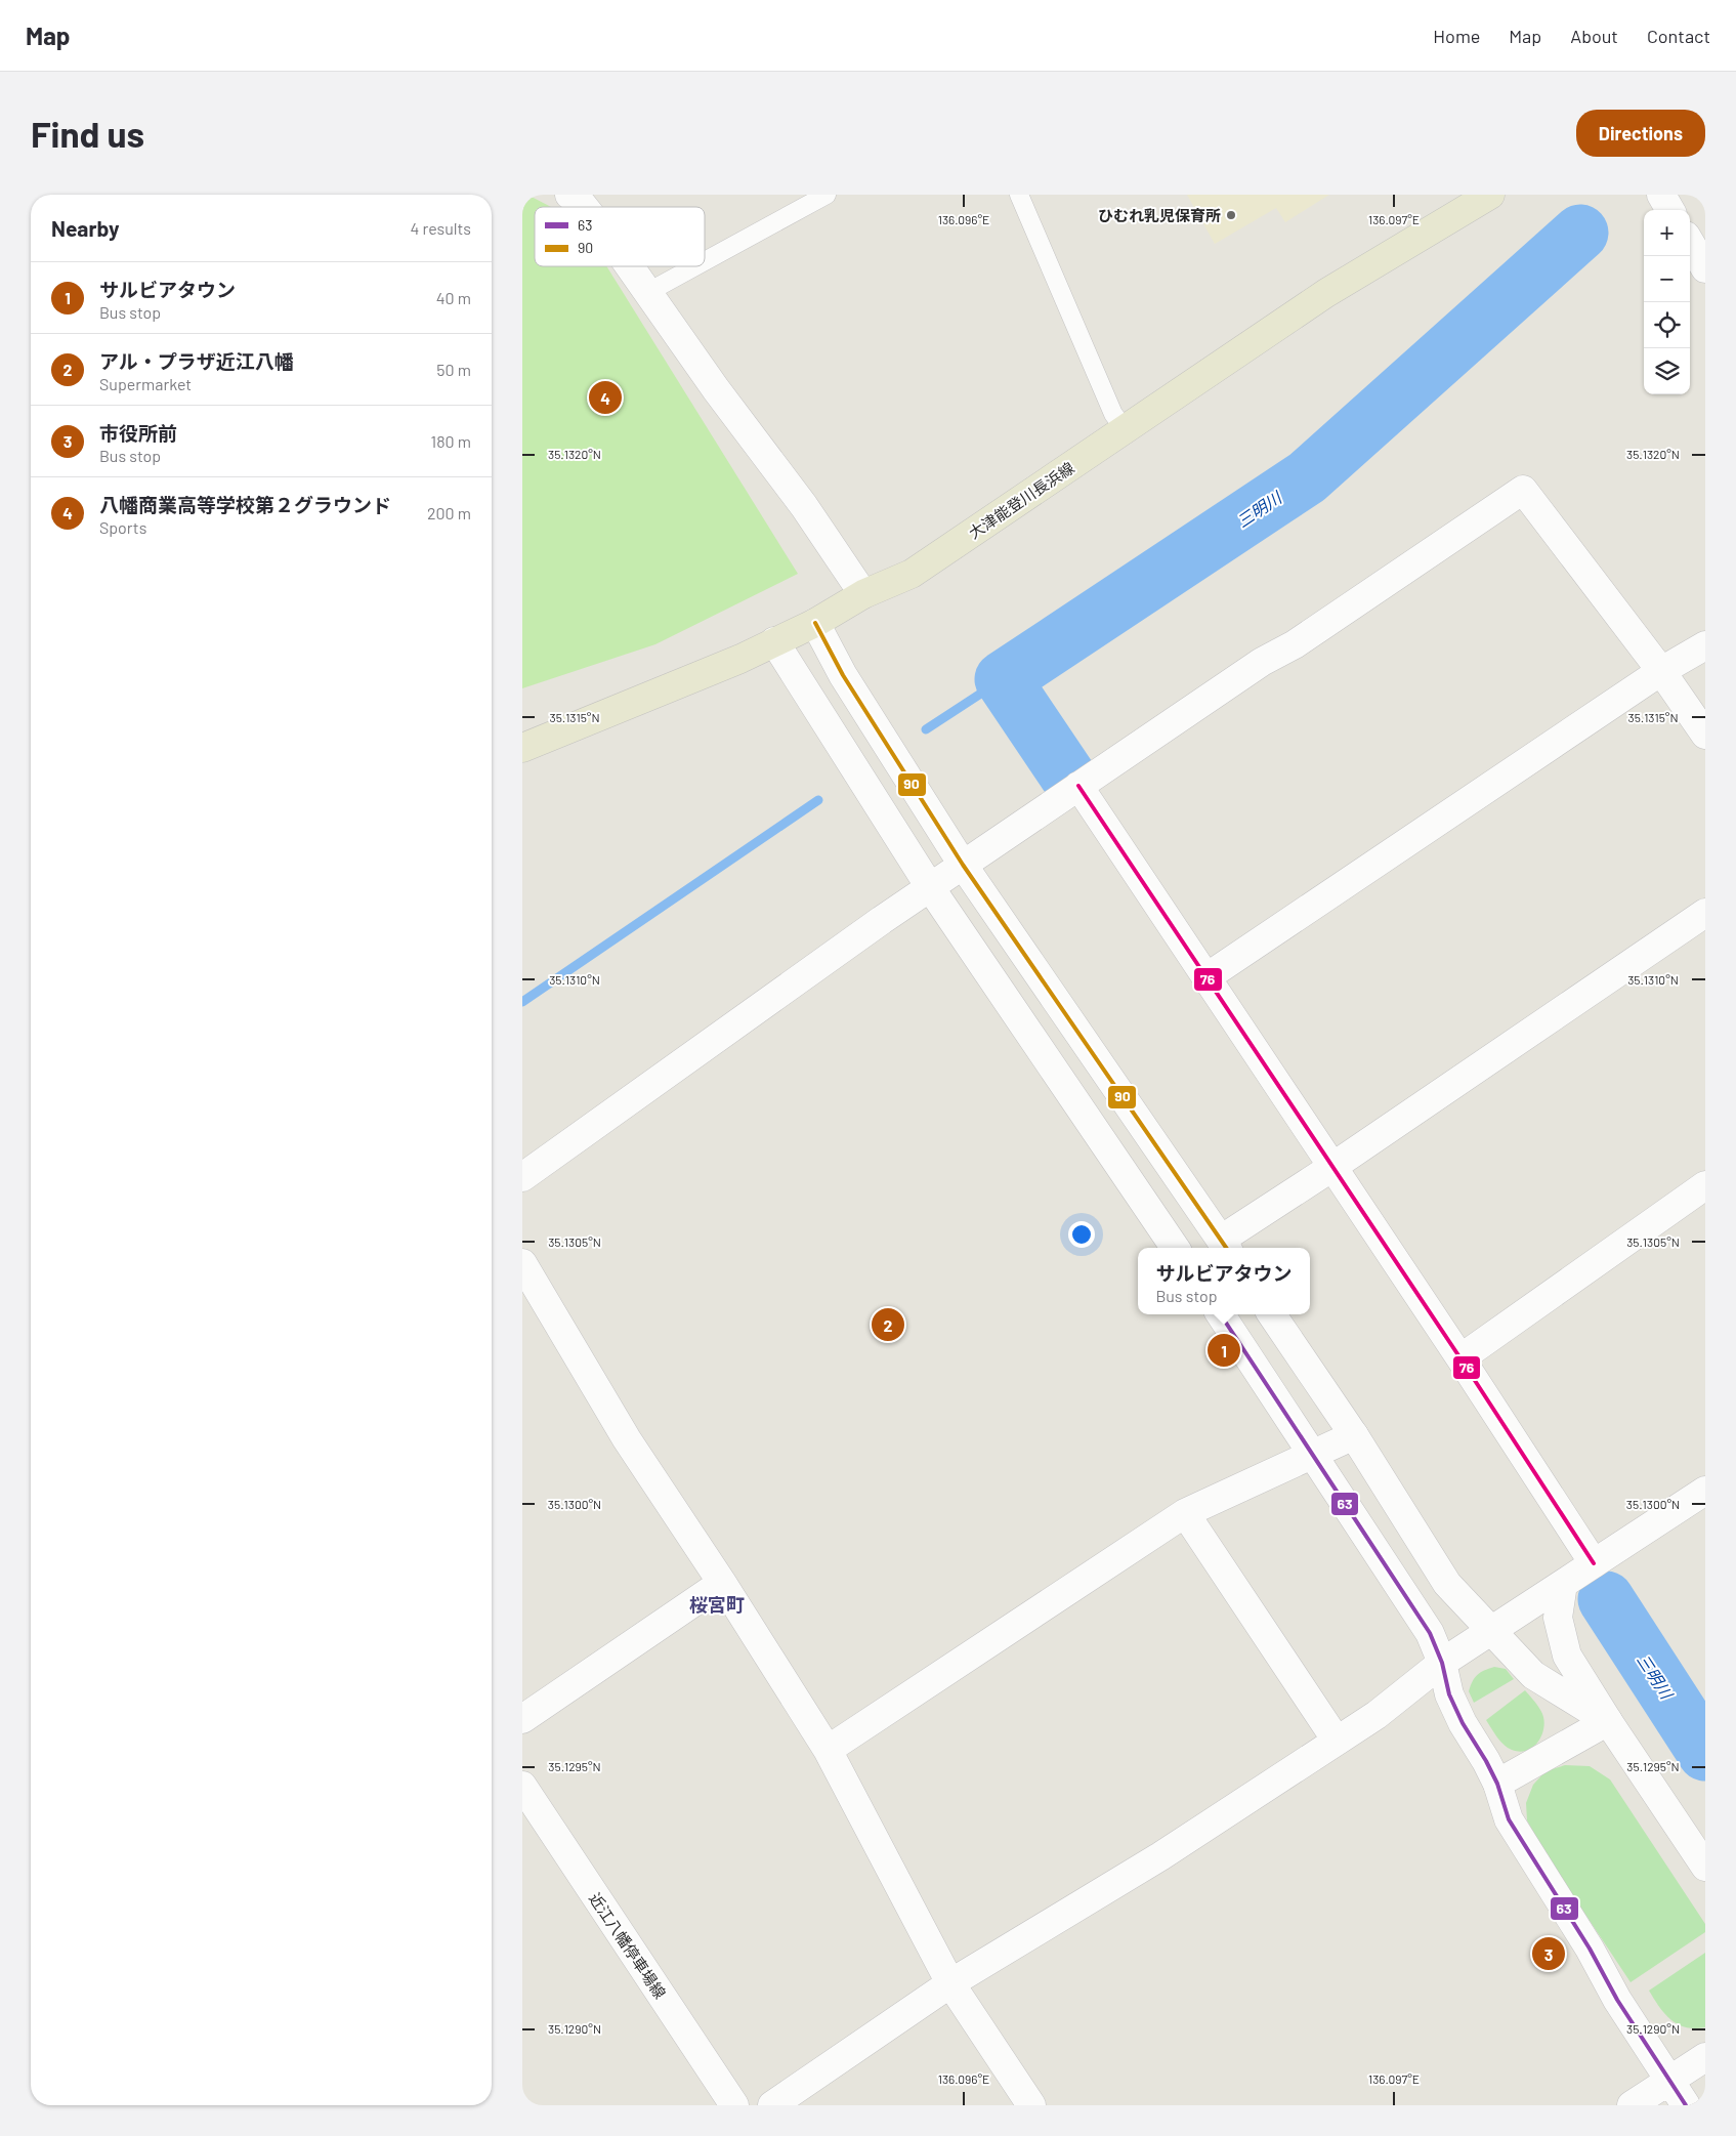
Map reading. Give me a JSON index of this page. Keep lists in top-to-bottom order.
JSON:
{
  "streets": {
    "main road": ["大津能登川長浜線"],
    "street": ["近江八幡停車場線"]
  },
  "districts": ["桜宮町"],
  "water": ["三明川"],
  "places": ["ひむれ乳児保育所"],
  "lines": ["transit line 90", "transit line 76", "transit line 63"],
  "legend": ["63", "90"],
  "page": {
    "header": "Map",
    "nav": [
      "Home",
      "Map",
      "About",
      "Contact"
    ],
    "buttons": "Directions",
    "title": "Find us",
    "heading": ["Nearby", "4 results"],
    "map_buttons": ["+", "−"],
    "list": [
      {
        "mark": "1",
        "name": "サルビアタウン",
        "note": "Bus stop",
        "value": "40 m"
      },
      {
        "mark": "2",
        "name": "アル・プラザ近江八幡",
        "note": "Supermarket",
        "value": "50 m"
      },
      {
        "mark": "3",
        "name": "市役所前",
        "note": "Bus stop",
        "value": "180 m"
      },
      {
        "mark": "4",
        "name": "八幡商業高等学校第２グラウンド",
        "note": "Sports",
        "value": "200 m"
      }
    ],
    "pins": [
      "4",
      "2",
      "1",
      "3"
    ],
    "popup": ["サルビアタウン", "Bus stop"]
  },
  "coordinates": [
    "136.096°E",
    "136.097°E",
    "35.1320°N",
    "35.1315°N",
    "35.1310°N",
    "35.1305°N",
    "35.1300°N",
    "35.1295°N",
    "35.1290°N"
  ]
}
